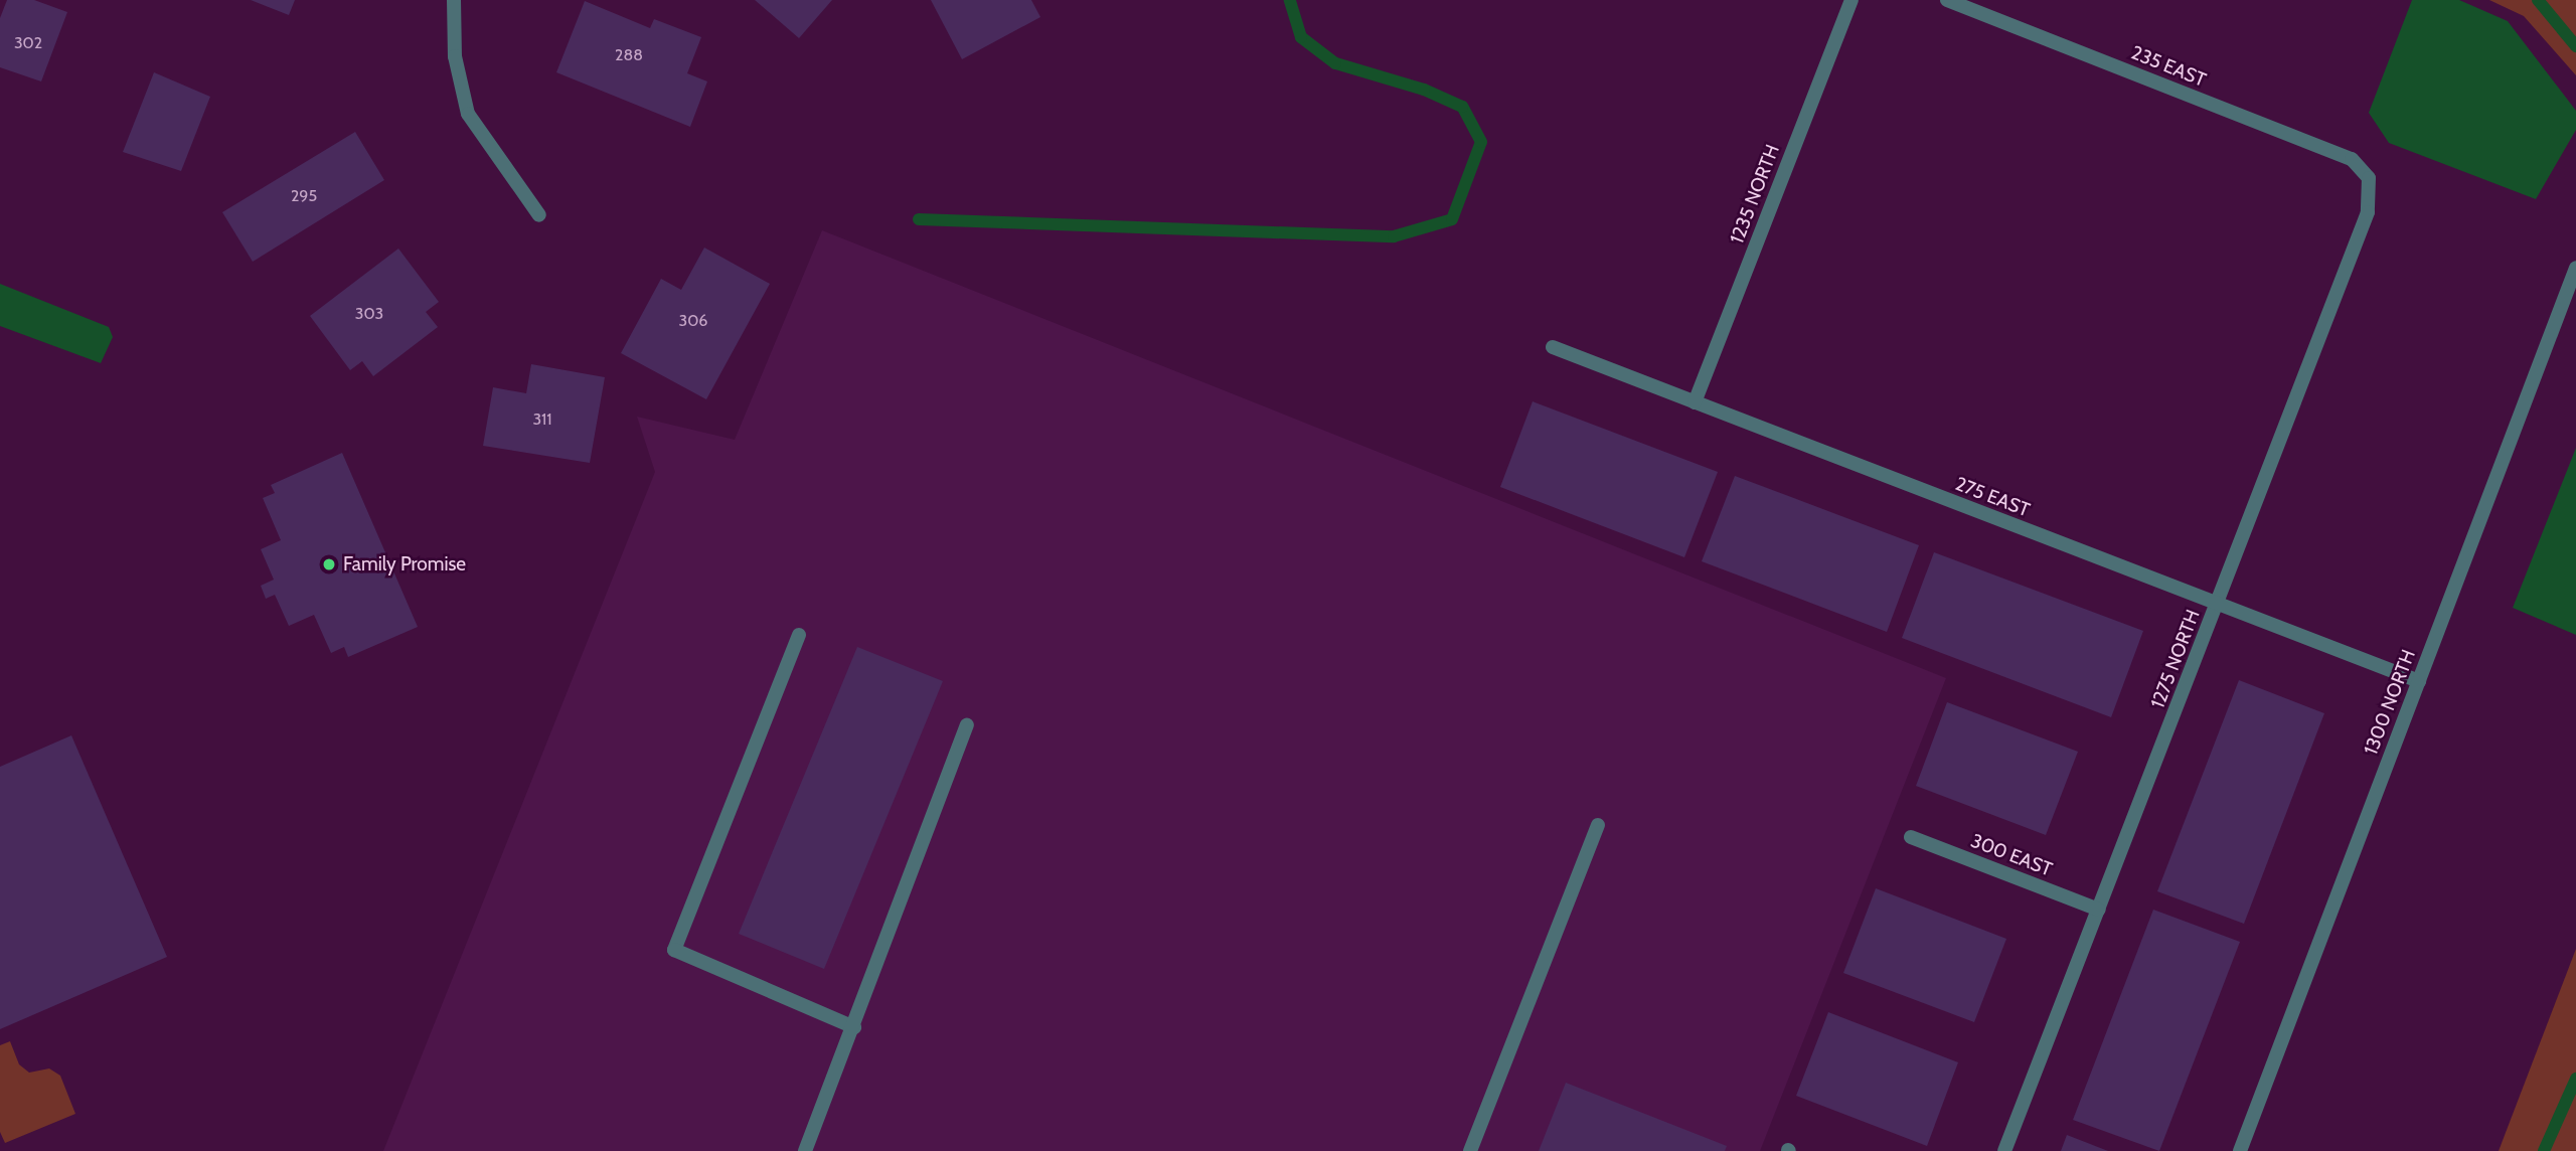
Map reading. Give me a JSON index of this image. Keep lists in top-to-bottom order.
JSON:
{
  "streets": {
    "street": [
      "235 EAST",
      "1235 NORTH",
      "275 EAST",
      "1275 NORTH",
      "1300 NORTH",
      "300 EAST"
    ]
  },
  "crossings": [
    ["235 EAST", "1275 NORTH"],
    ["1235 NORTH", "275 EAST"],
    ["275 EAST", "1275 NORTH"],
    ["275 EAST", "1300 NORTH"],
    ["1275 NORTH", "300 EAST"]
  ],
  "places": ["Family Promise"],
  "house_numbers": [
    "302",
    "288",
    "295",
    "303",
    "306",
    "311"
  ]
}
